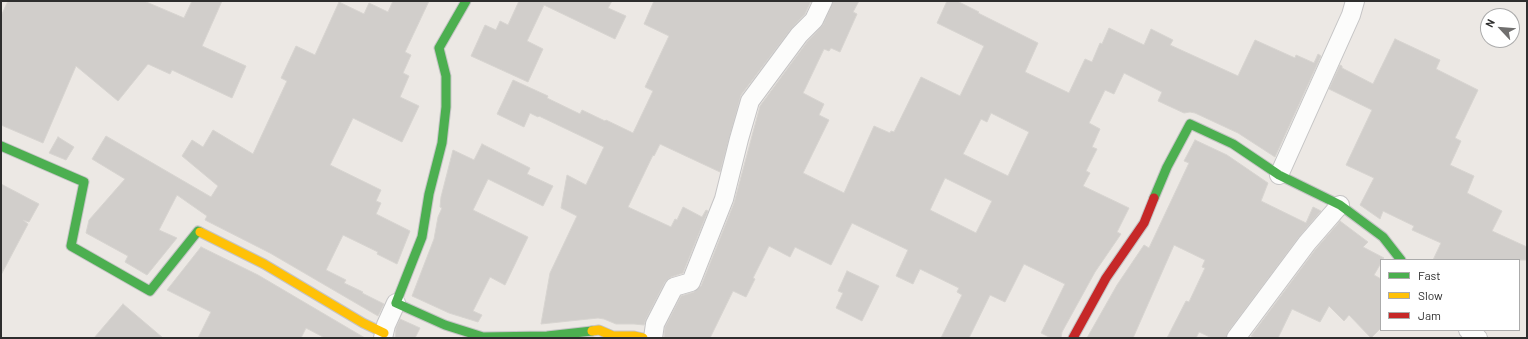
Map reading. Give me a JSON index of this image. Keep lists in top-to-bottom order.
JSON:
{
  "legend": ["Fast", "Slow", "Jam"],
  "north": "top left"
}
